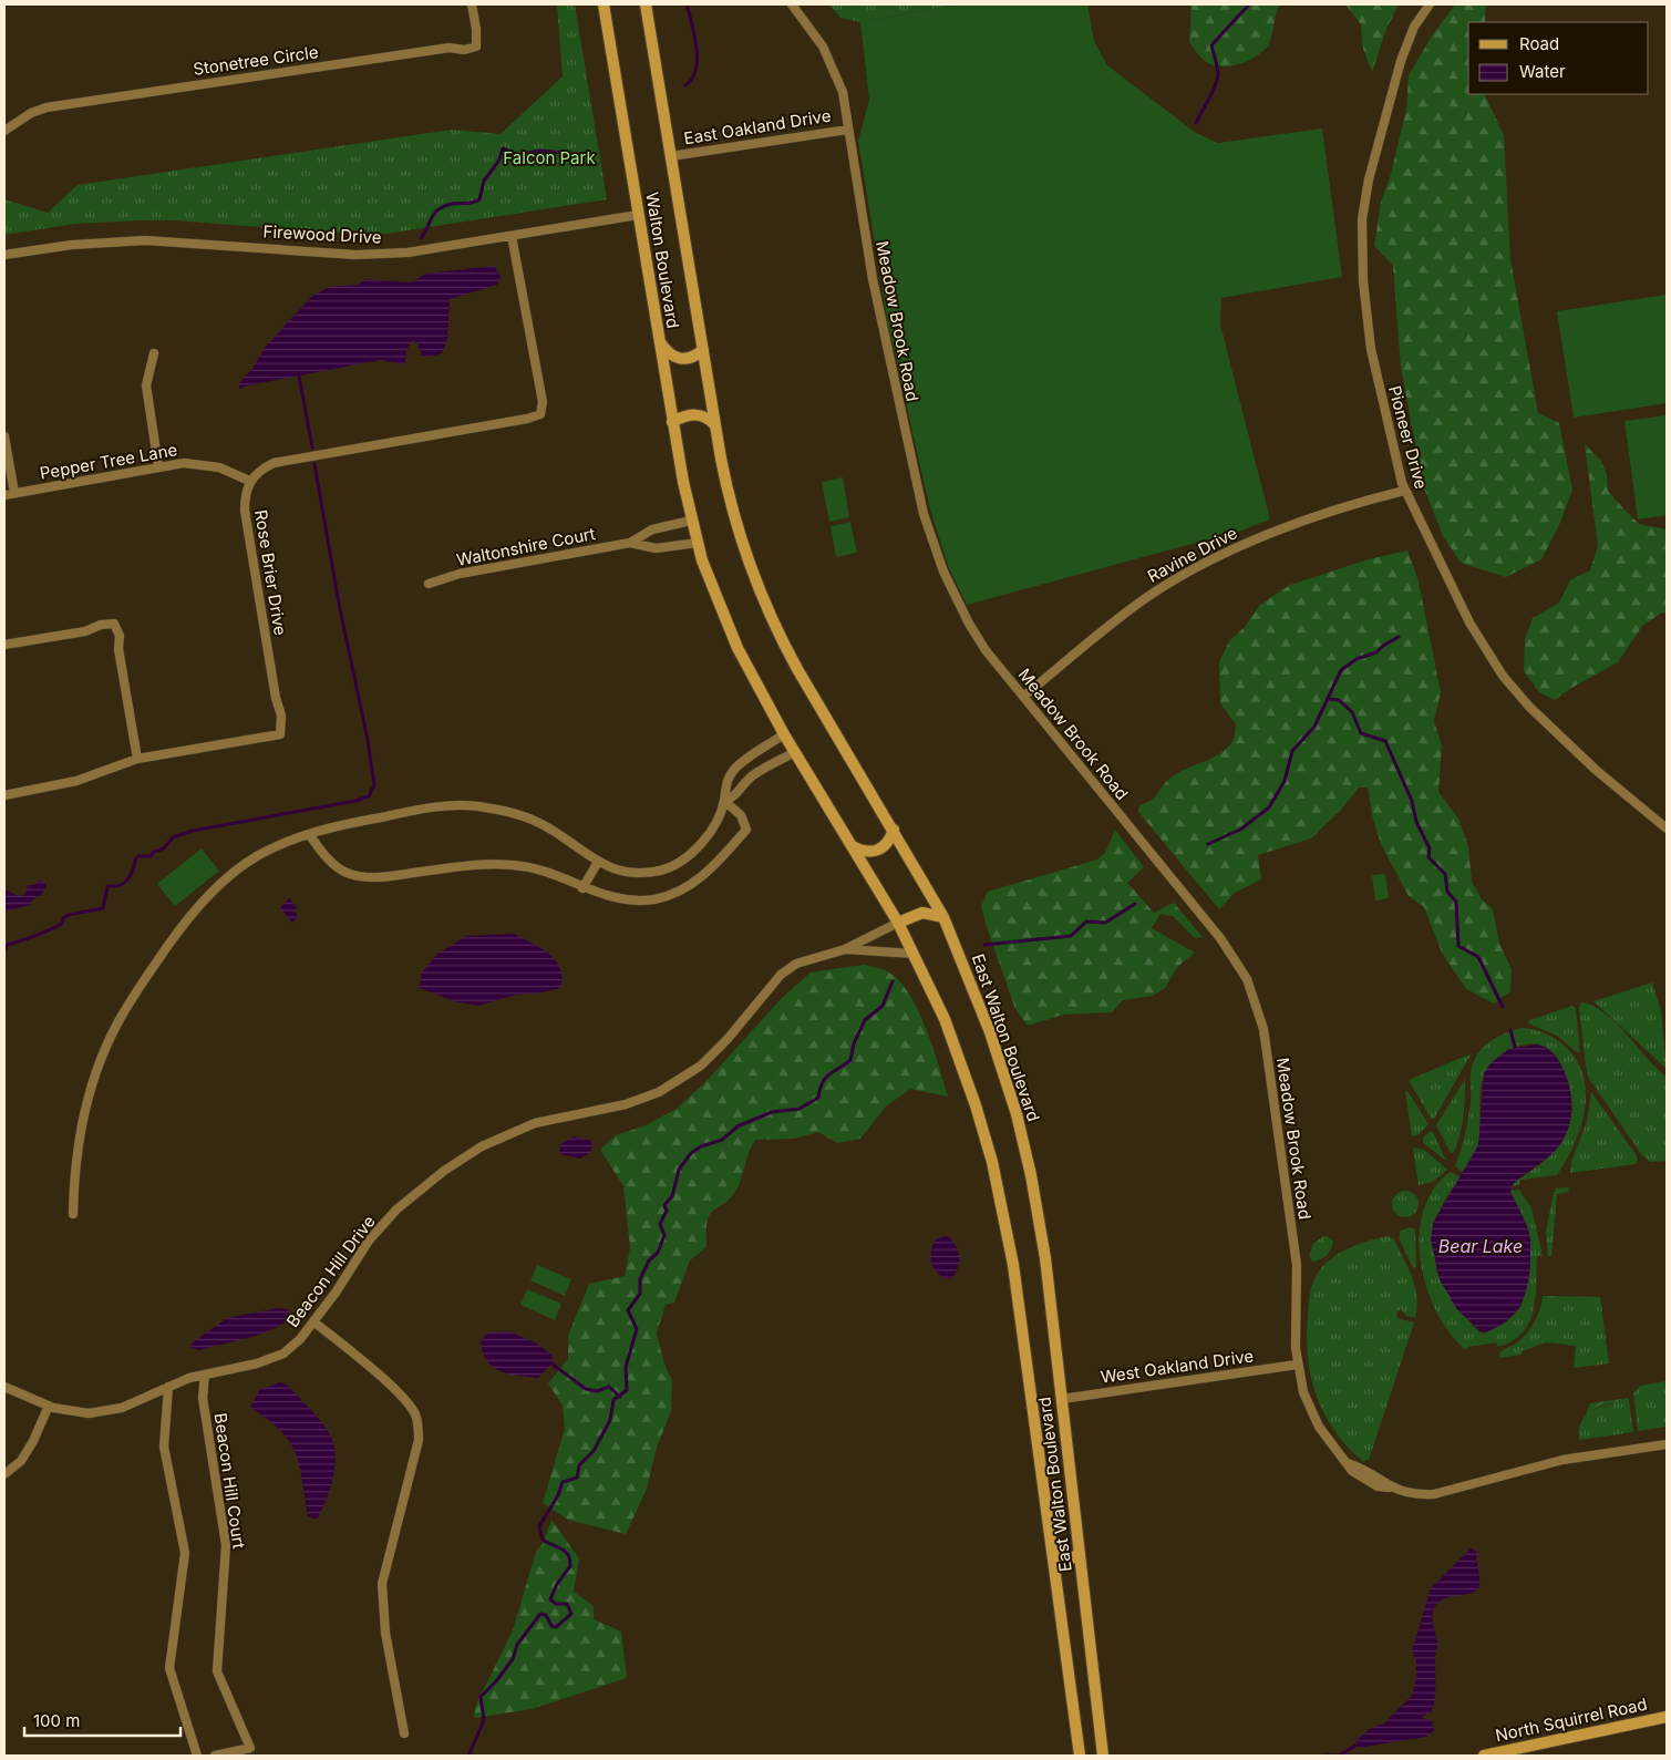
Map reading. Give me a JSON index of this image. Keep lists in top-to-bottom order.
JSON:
{
  "streets": {
    "main road": ["Walton Boulevard", "East Walton Boulevard", "North Squirrel Road"],
    "street": [
      "Stonetree Circle",
      "East Oakland Drive",
      "Firewood Drive",
      "Meadow Brook Road",
      "Pioneer Drive",
      "Pepper Tree Lane",
      "Waltonshire Court",
      "Ravine Drive",
      "Rose Brier Drive",
      "Beacon Hill Drive",
      "West Oakland Drive",
      "Beacon Hill Court"
    ]
  },
  "crossings": [
    ["East Oakland Drive", "Walton Boulevard"],
    ["East Oakland Drive", "Meadow Brook Road"],
    ["Firewood Drive", "Walton Boulevard"],
    ["Walton Boulevard", "Waltonshire Court"],
    ["Walton Boulevard", "East Walton Boulevard"],
    ["Meadow Brook Road", "Ravine Drive"],
    ["Meadow Brook Road", "West Oakland Drive"],
    ["Pioneer Drive", "Ravine Drive"],
    ["Pepper Tree Lane", "Rose Brier Drive"],
    ["Waltonshire Court", "East Walton Boulevard"],
    ["East Walton Boulevard", "Beacon Hill Drive"],
    ["East Walton Boulevard", "West Oakland Drive"],
    ["Beacon Hill Drive", "Beacon Hill Court"]
  ],
  "water": ["Bear Lake"],
  "parks": ["Falcon Park"],
  "legend": ["Road", "Water"],
  "scale_bar": "100 m"
}
